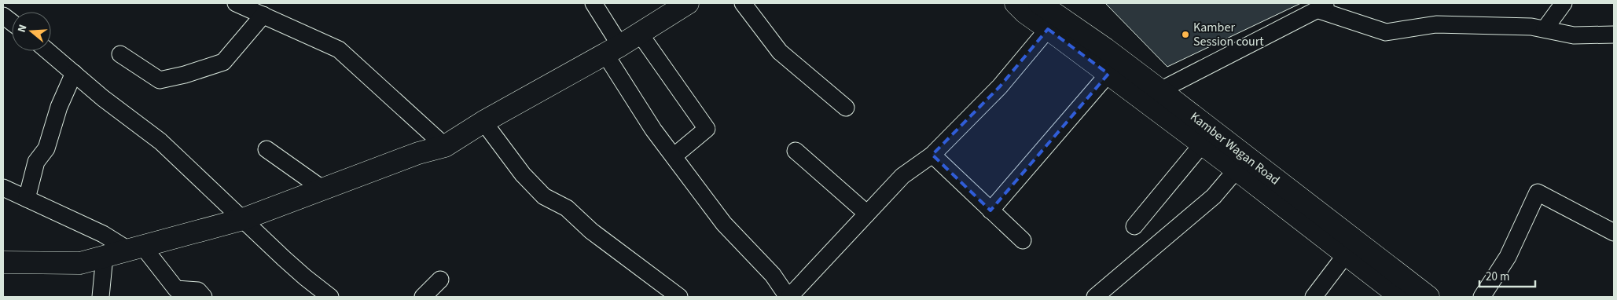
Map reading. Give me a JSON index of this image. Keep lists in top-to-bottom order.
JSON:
{
  "streets": {
    "main road": ["Kamber Wagan Road"]
  },
  "places": ["Kamber Session court"],
  "scale_bar": "20 m",
  "north": "left"
}
